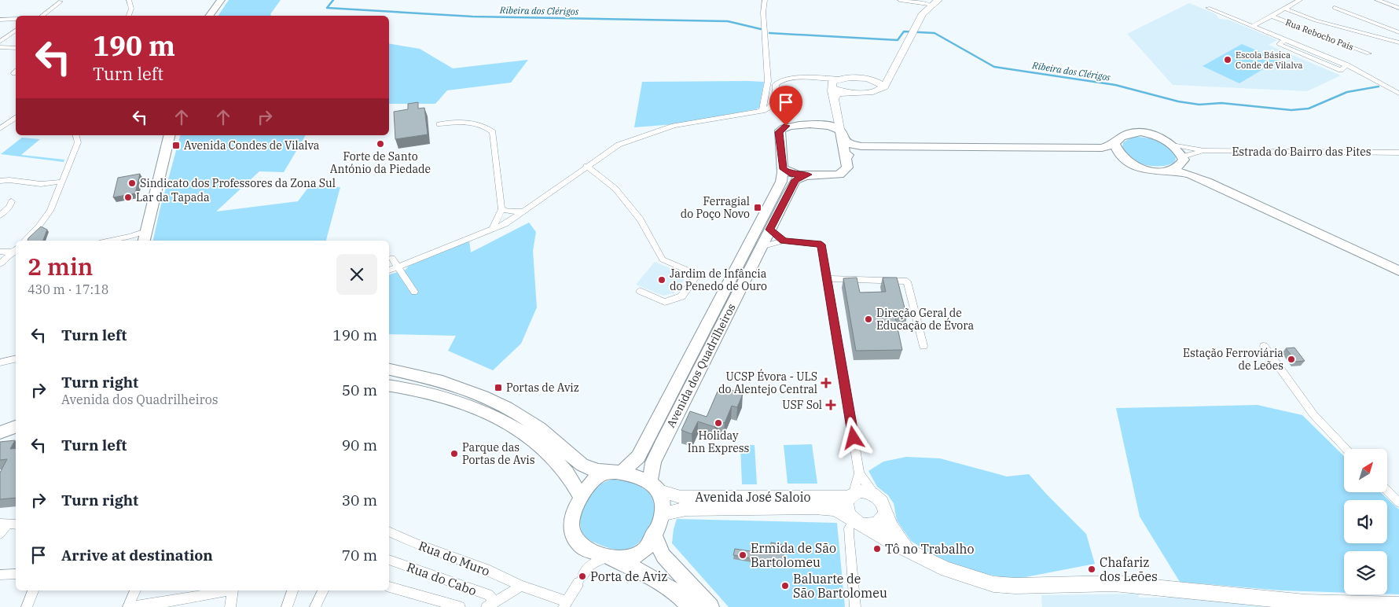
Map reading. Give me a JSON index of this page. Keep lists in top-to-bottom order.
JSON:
{
  "streets": {
    "main road": ["Avenida dos Quadrilheiros", "Avenida José Saloio"],
    "street": [
      "Rua Rebocho Pais",
      "Estrada do Bairro das Pites",
      "Rua do Muro",
      "Rua do Cabo"
    ]
  },
  "crossings": [
    ["Avenida dos Quadrilheiros", "Avenida José Saloio"]
  ],
  "water": ["Ribeira dos Clérigos"],
  "places": {
    "other": [
      "Escola Básica Conde de Vilalva",
      "Forte de Santo António da Piedade",
      "Sindicato dos Professores da Zona Sul",
      "Lar da Tapada",
      "Jardim de Infância do Penedo de Ouro",
      "Direção Geral de Educação de Évora",
      "Estação Ferroviária de Leões",
      "Holiday Inn Express",
      "Parque das Portas de Avis",
      "Tô no Trabalho",
      "Ermida de São Bartolomeu",
      "Chafariz dos Leões",
      "Porta de Aviz",
      "Baluarte de São Bartolomeu"
    ],
    "transit": ["Avenida Condes de Vilalva", "Ferragial do Poço Novo", "Portas de Aviz"],
    "health": ["UCSP Évora - ULS do Alentejo Central", "USF Sol"]
  },
  "north": "top right",
  "page": {
    "turn": ["190 m", "Turn left"],
    "heading": ["2 min", "430 m · 17:18"],
    "list": [
      {
        "name": "Turn left",
        "value": "190 m"
      },
      {
        "name": "Turn right",
        "note": "Avenida dos Quadrilheiros",
        "value": "50 m"
      },
      {
        "name": "Turn left",
        "value": "90 m"
      },
      {
        "name": "Turn right",
        "value": "30 m"
      },
      {
        "name": "Arrive at destination",
        "value": "70 m"
      }
    ]
  }
}
